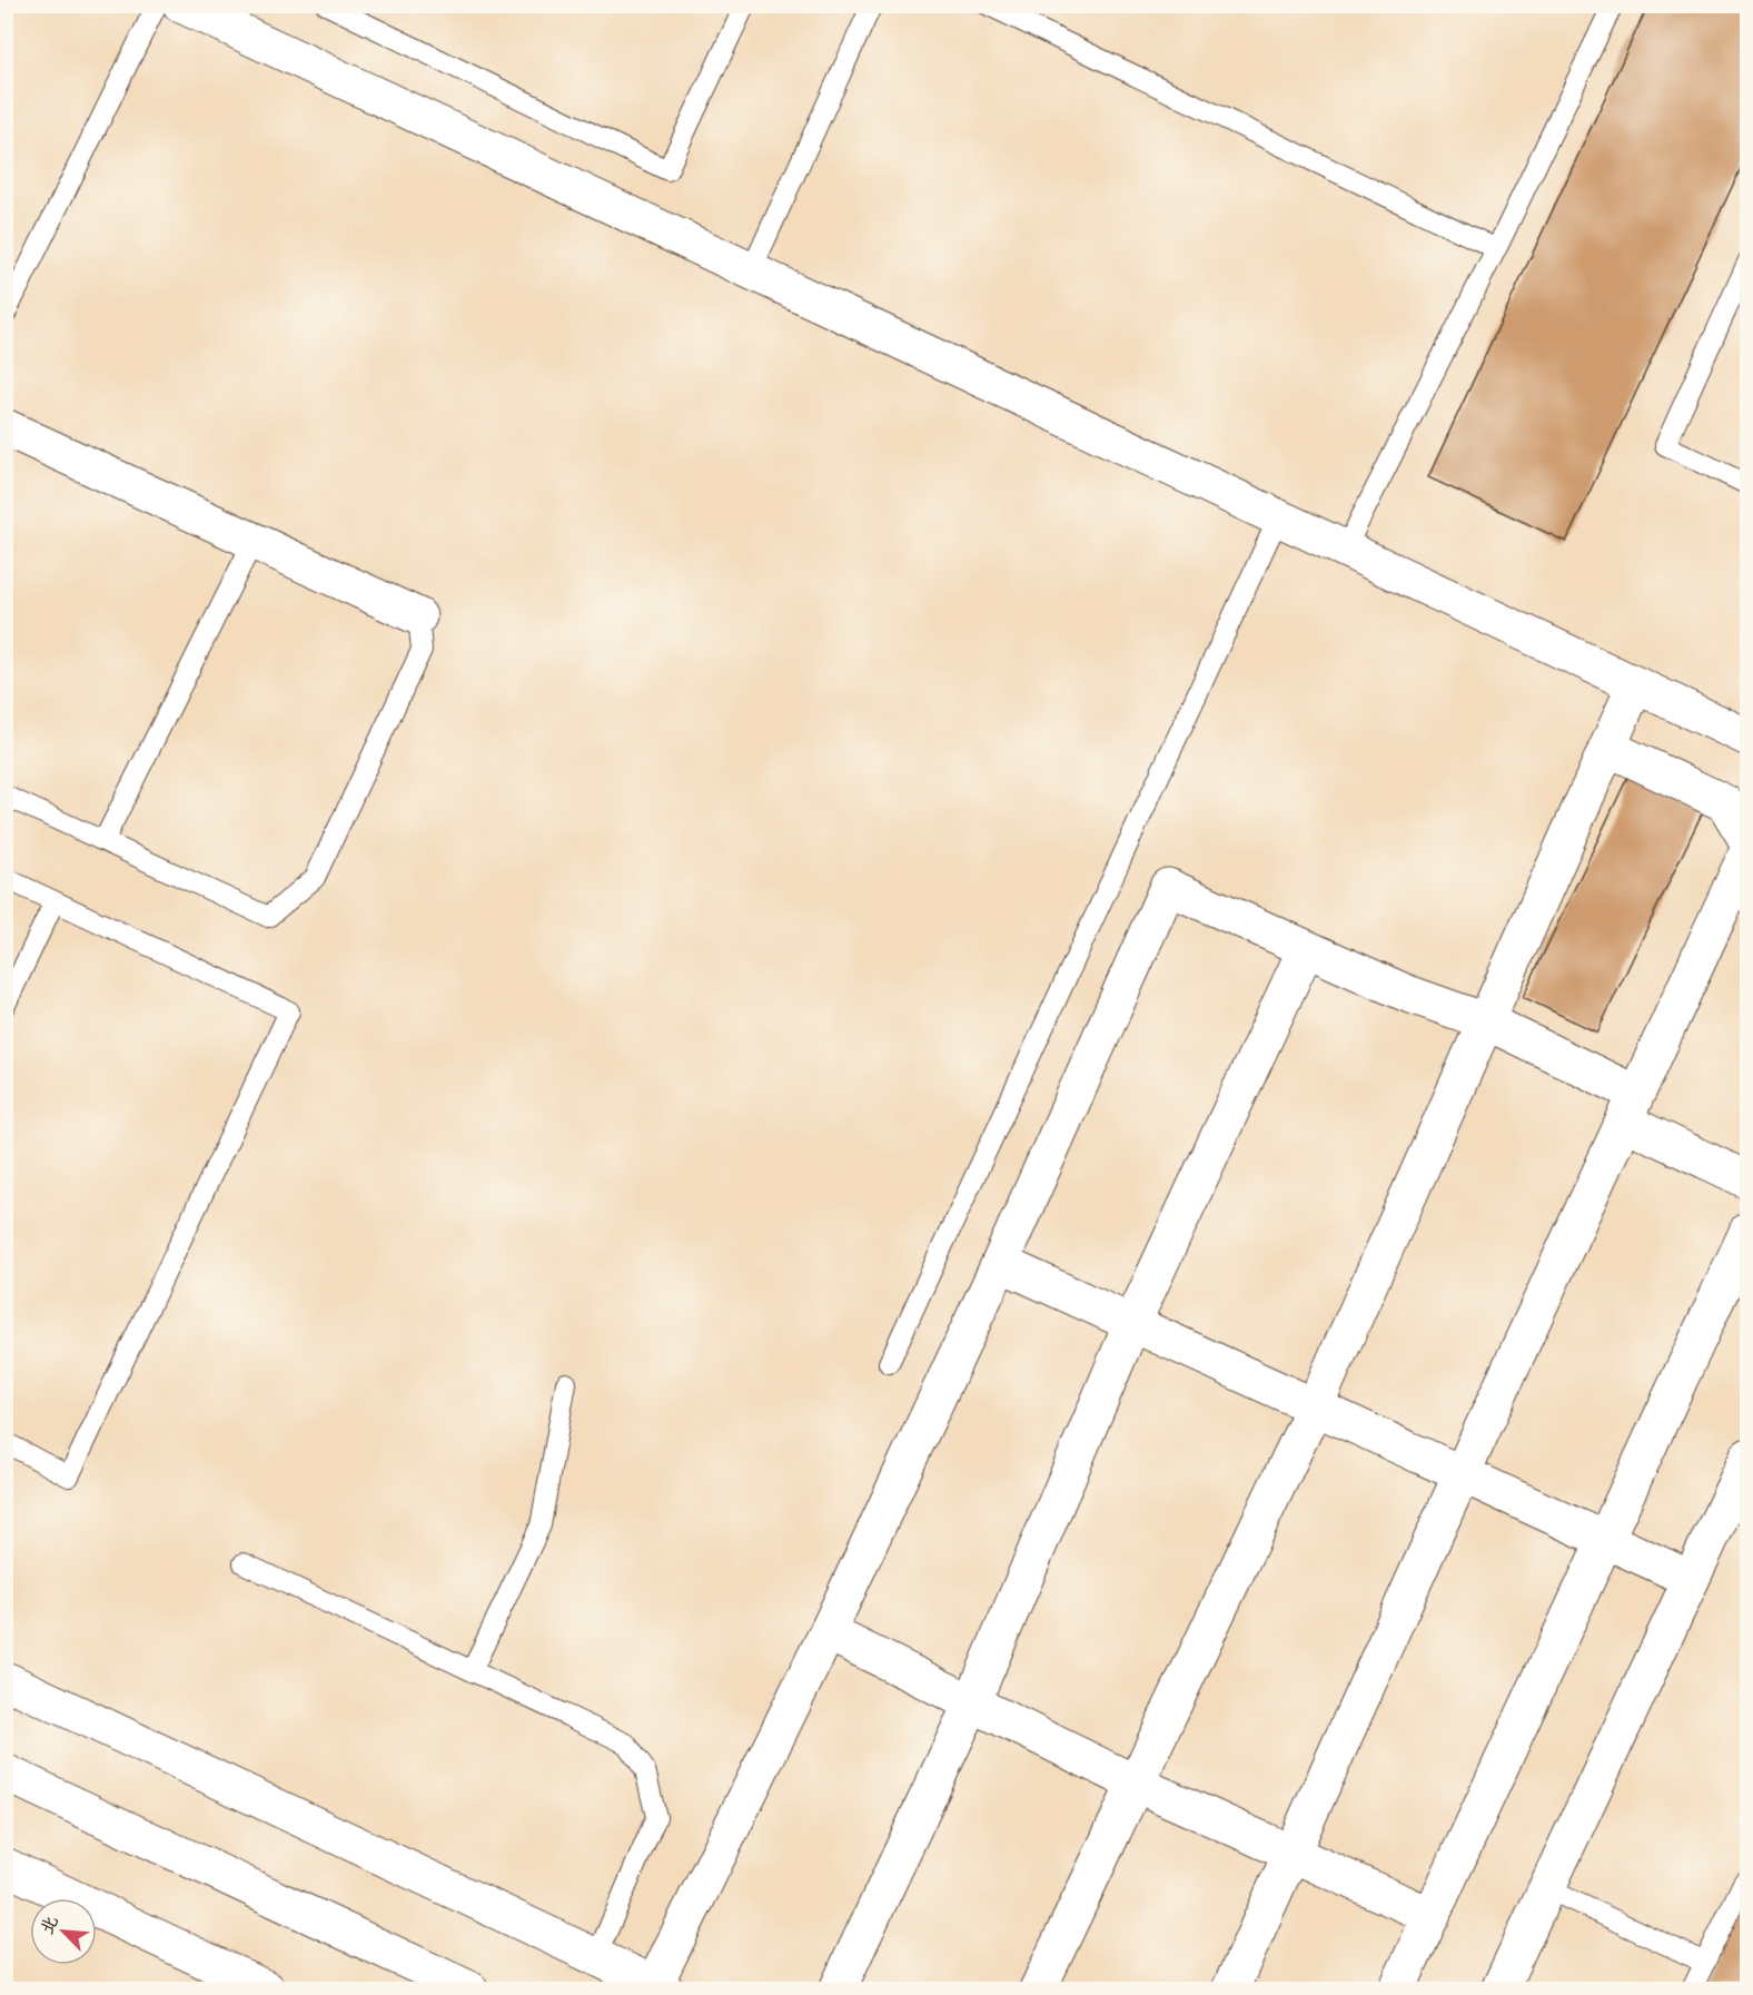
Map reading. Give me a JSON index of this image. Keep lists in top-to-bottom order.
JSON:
{
  "north": "top left"
}
